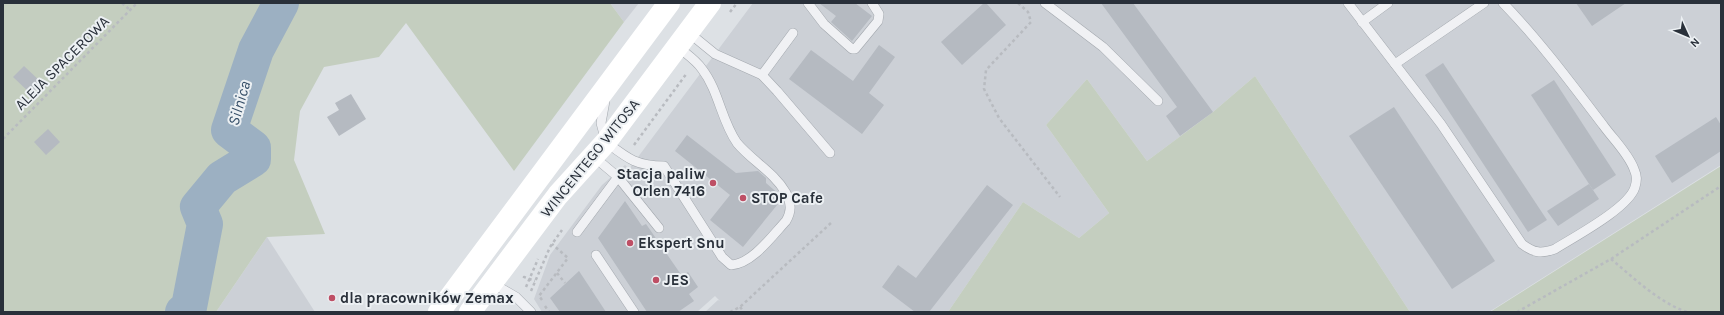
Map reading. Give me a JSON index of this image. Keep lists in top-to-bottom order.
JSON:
{
  "streets": {
    "main road": ["WINCENTEGO WITOSA"],
    "path": ["ALEJA SPACEROWA"]
  },
  "water": ["Silnica"],
  "places": [
    "Stacja paliw Orlen 7416",
    "STOP Cafe",
    "Ekspert Snu",
    "JES",
    "dla pracowników Zemax"
  ],
  "north": "bottom right"
}
